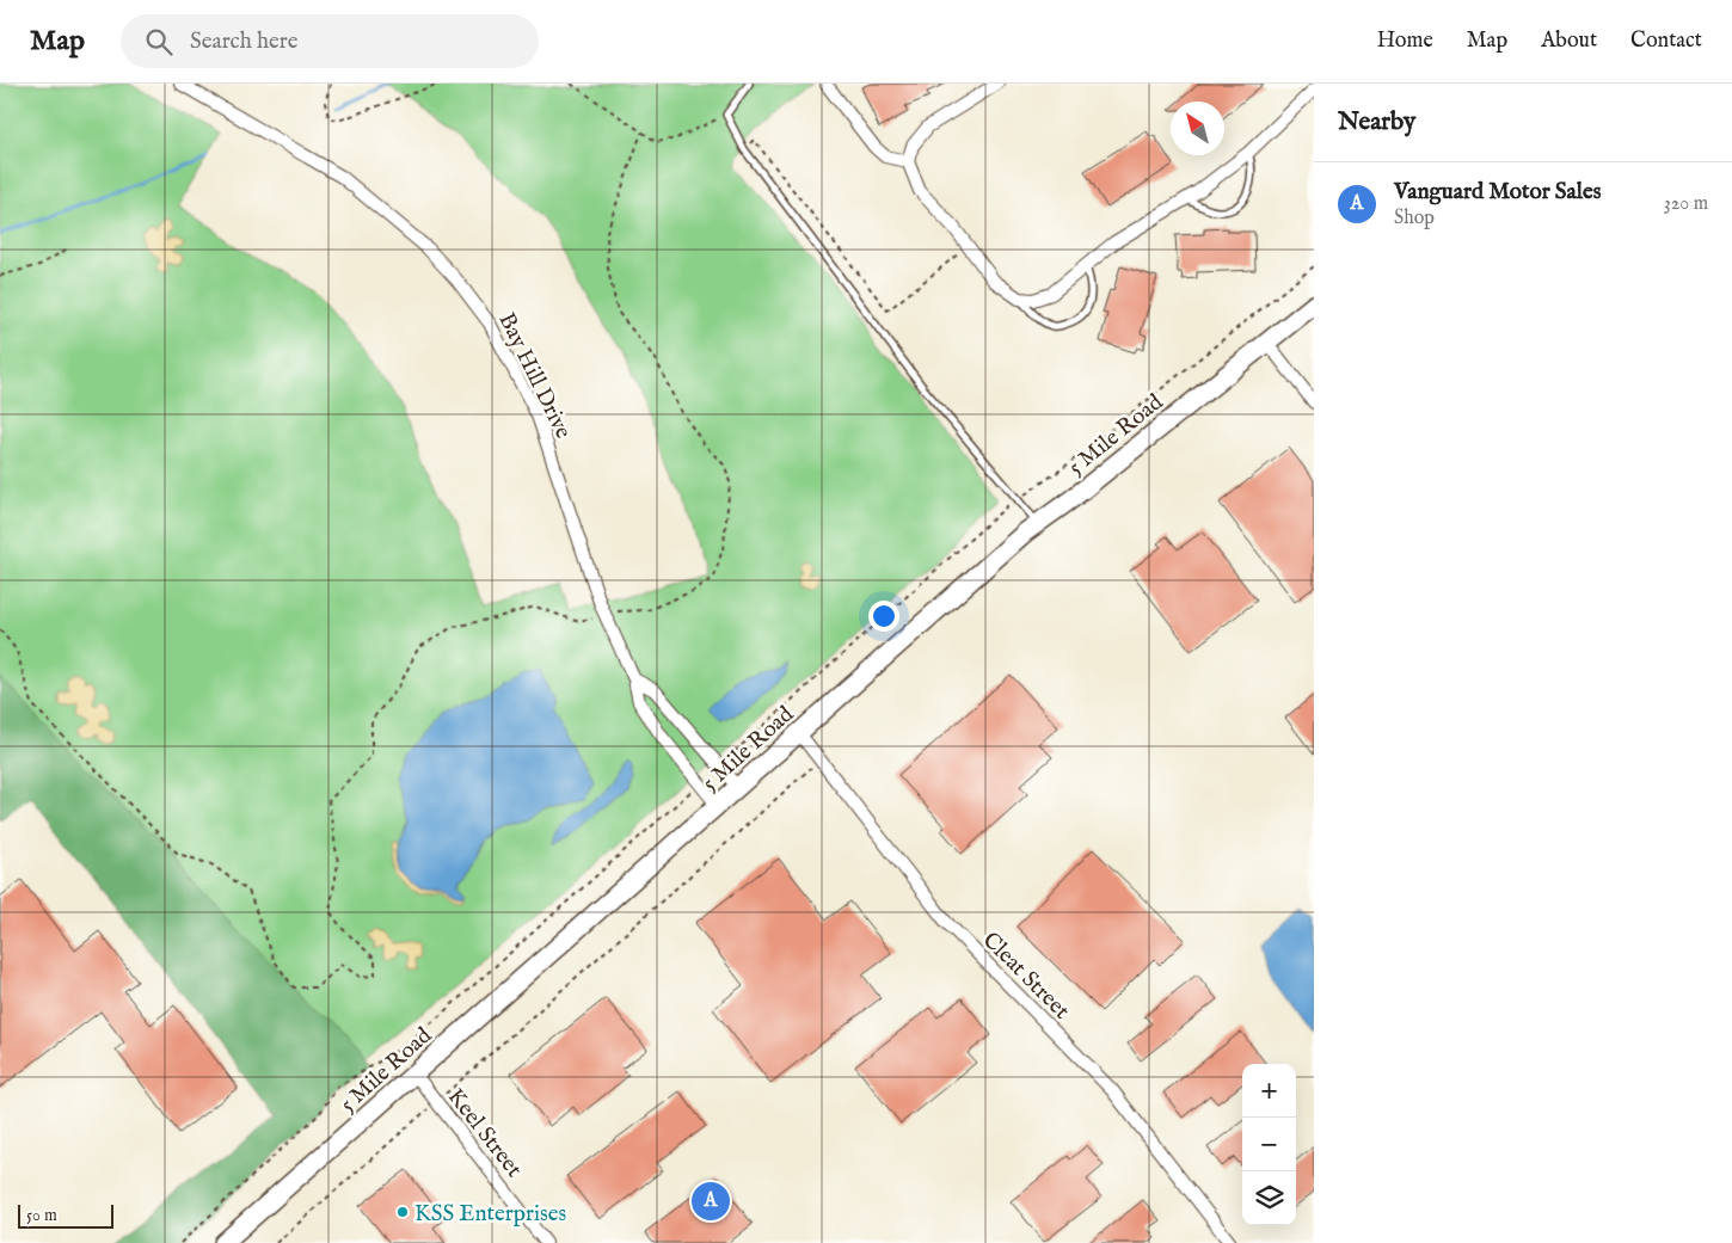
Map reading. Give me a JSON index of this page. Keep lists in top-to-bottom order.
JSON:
{
  "streets": {
    "street": [
      "Bay Hill Drive",
      "5 Mile Road",
      "Cleat Street",
      "Keel Street"
    ]
  },
  "crossings": [
    ["Bay Hill Drive", "5 Mile Road"],
    ["5 Mile Road", "Cleat Street"],
    ["5 Mile Road", "Keel Street"]
  ],
  "places": ["KSS Enterprises"],
  "scale_bar": "50 m",
  "north": "top left",
  "page": {
    "header": "Map",
    "search": "Search here",
    "nav": [
      "Home",
      "Map",
      "About",
      "Contact"
    ],
    "heading": "Nearby",
    "list": [
      {
        "mark": "A",
        "name": "Vanguard Motor Sales",
        "note": "Shop",
        "value": "320 m"
      }
    ],
    "map_buttons": ["+", "−"],
    "pins": "A",
    "scale": "50 m"
  }
}
